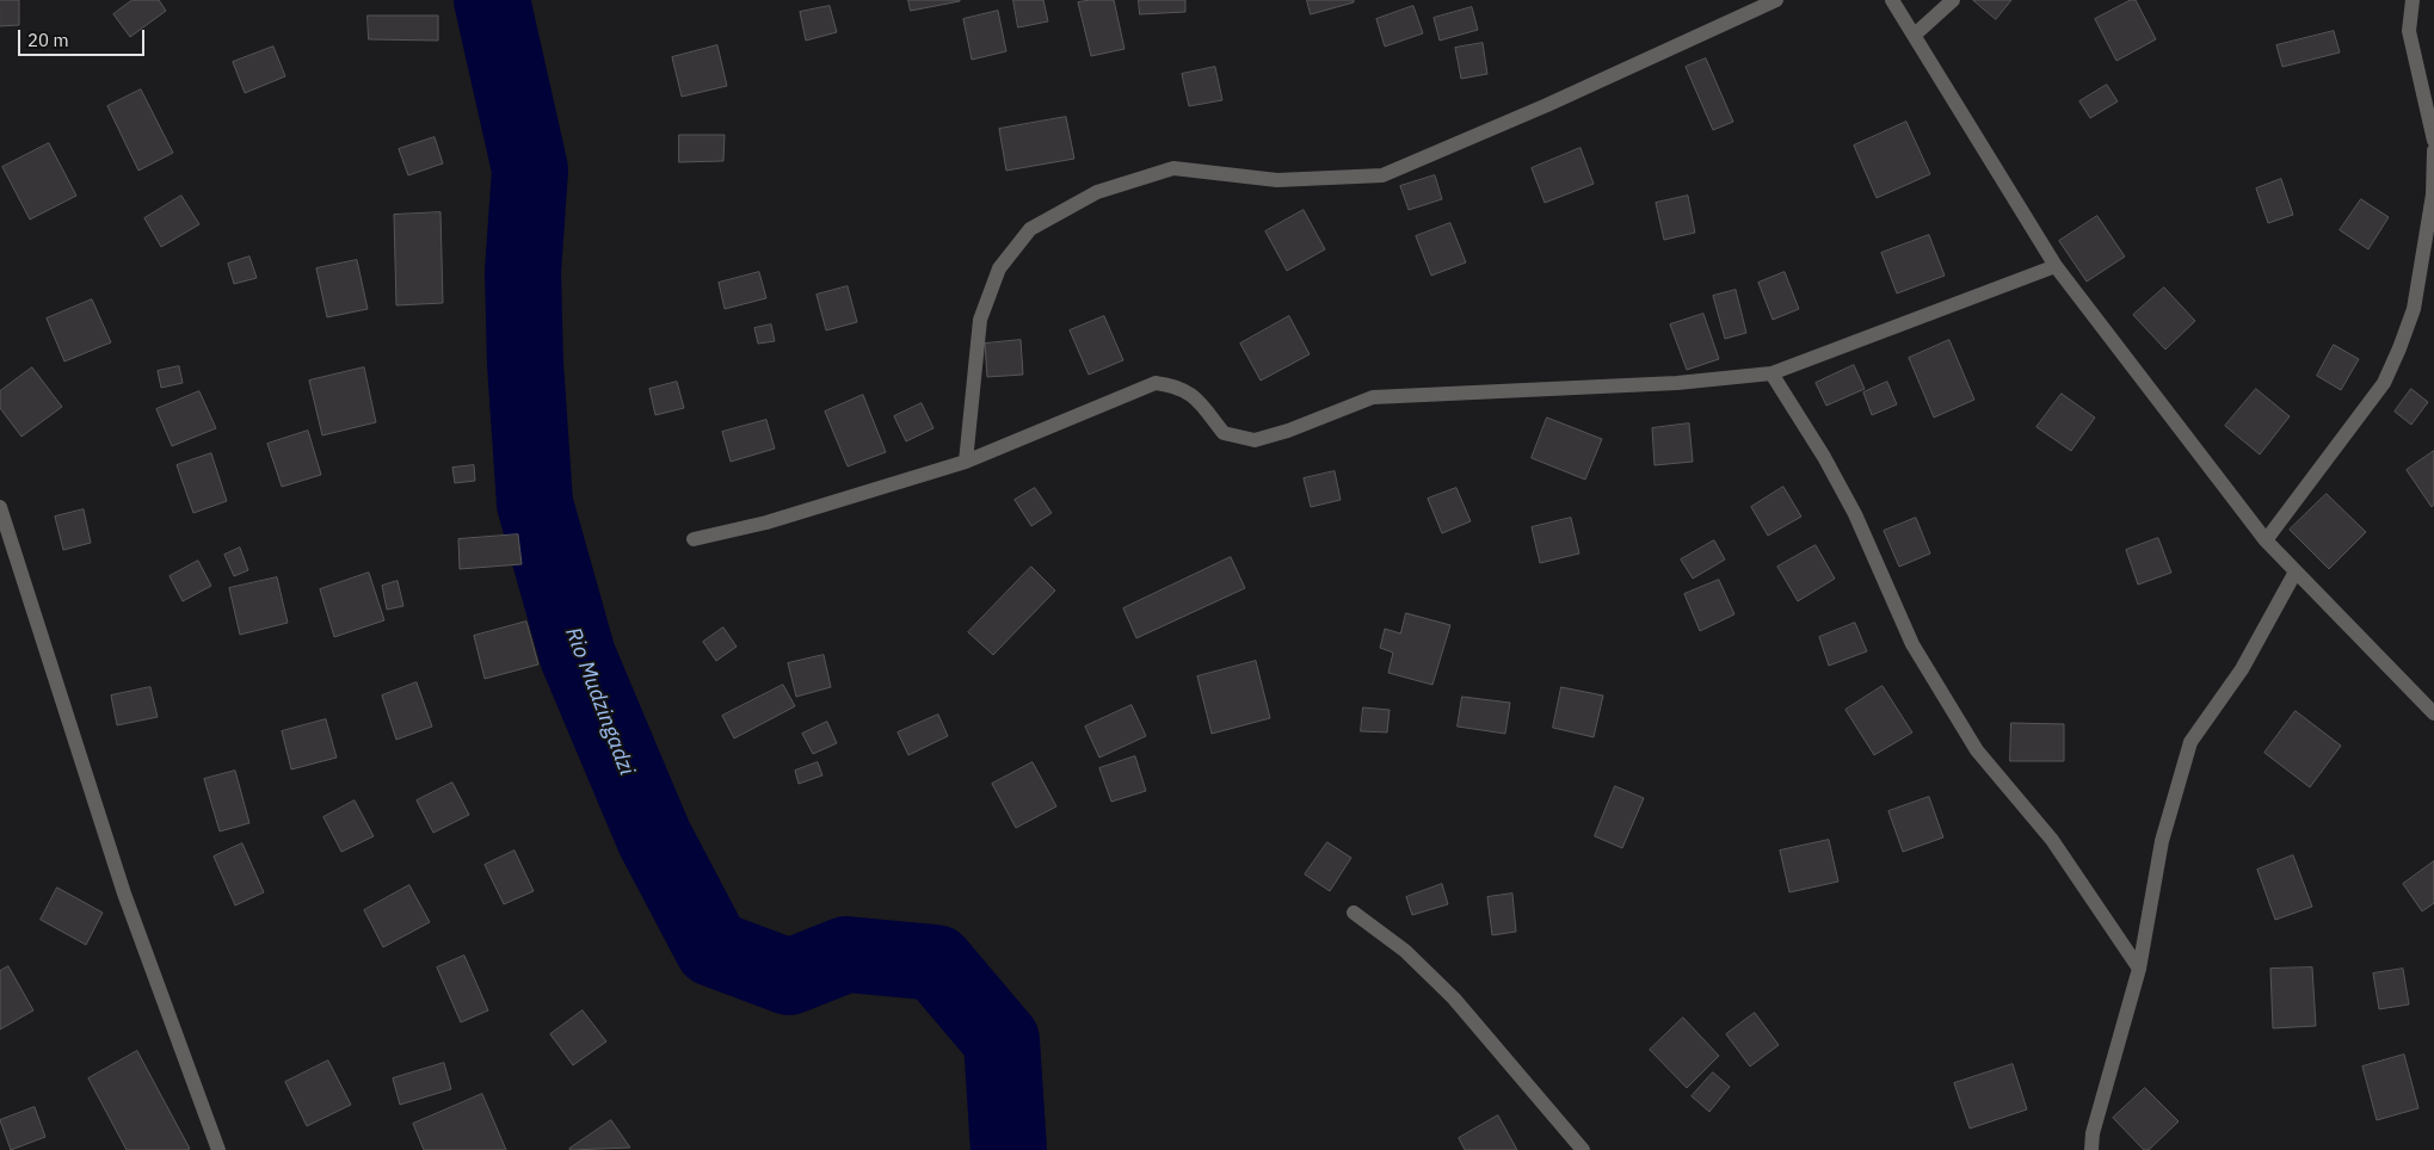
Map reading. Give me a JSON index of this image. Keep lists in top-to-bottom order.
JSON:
{
  "water": ["Rio Mudzingadzi"],
  "scale_bar": "20 m"
}
